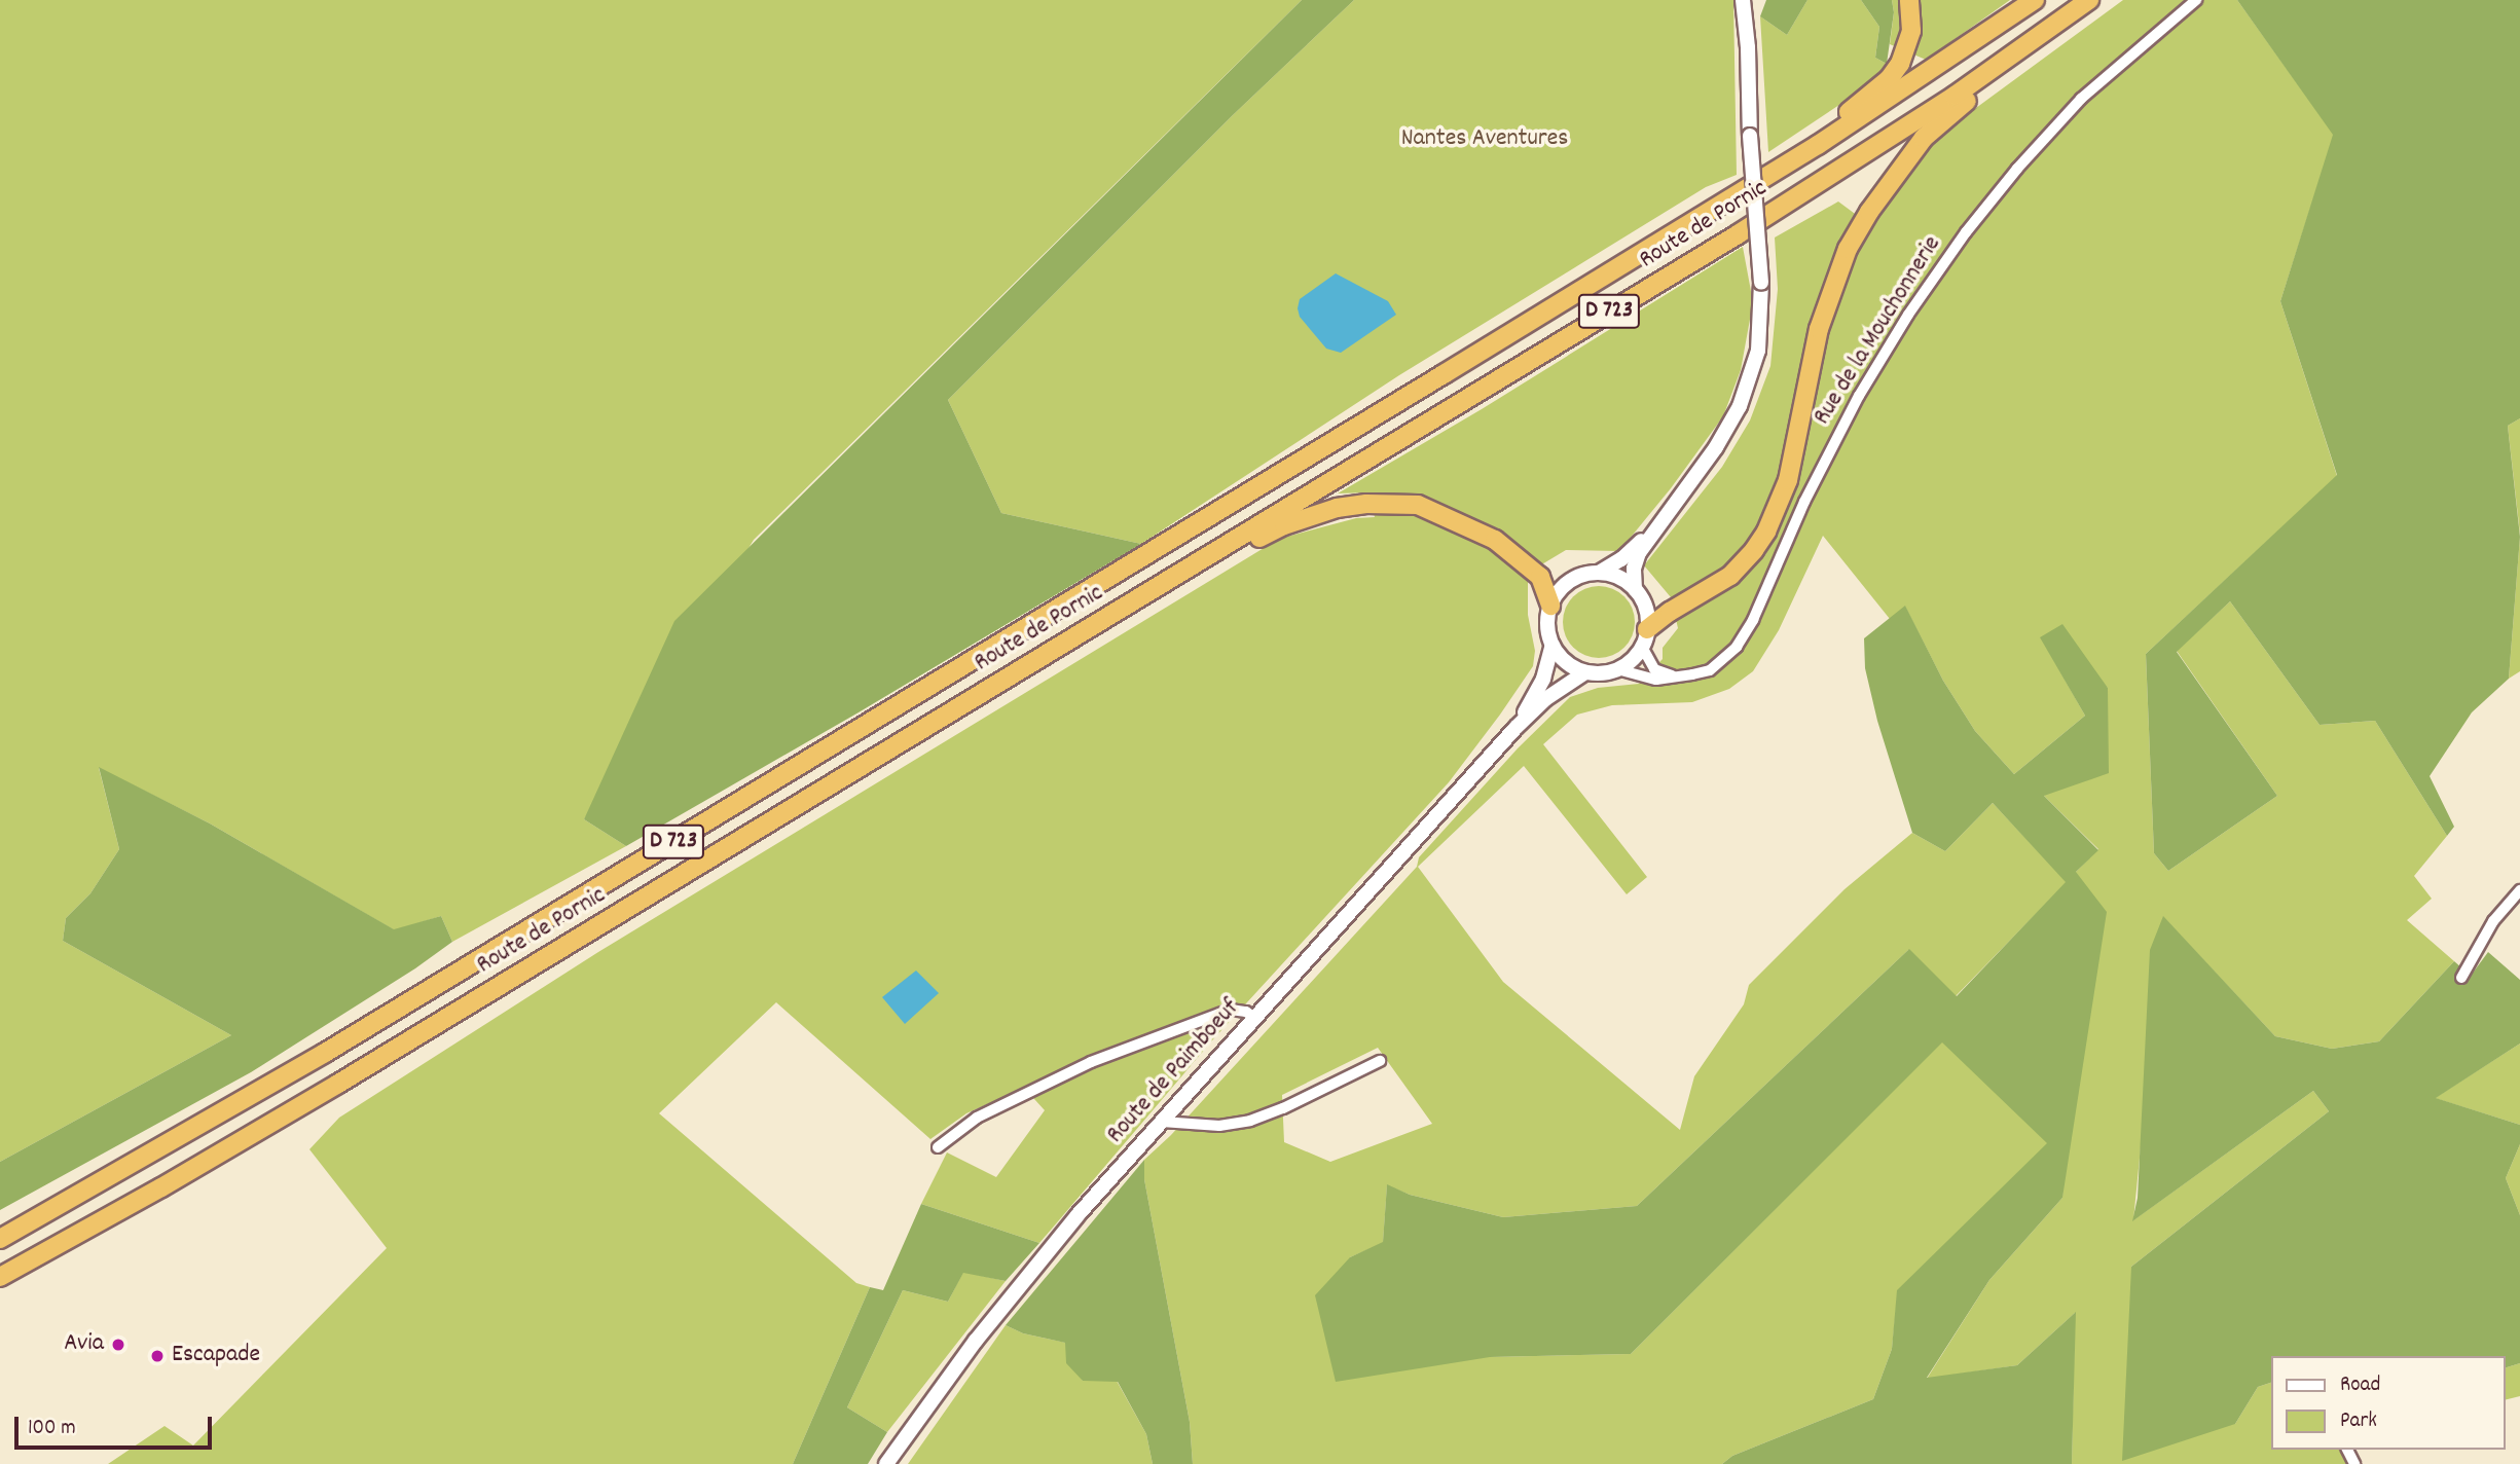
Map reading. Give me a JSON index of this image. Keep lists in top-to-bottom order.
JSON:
{
  "streets": {
    "highway": ["Route de Pornic", "D 723"],
    "street": ["Rue de la Mouchonnerie", "Route de Paimboeuf"]
  },
  "crossings": [
    ["Rue de la Mouchonnerie", "Route de Paimboeuf"]
  ],
  "parks": ["Nantes Aventures"],
  "places": ["Avia", "Escapade"],
  "legend": ["Road", "Park"],
  "scale_bar": "100 m"
}
